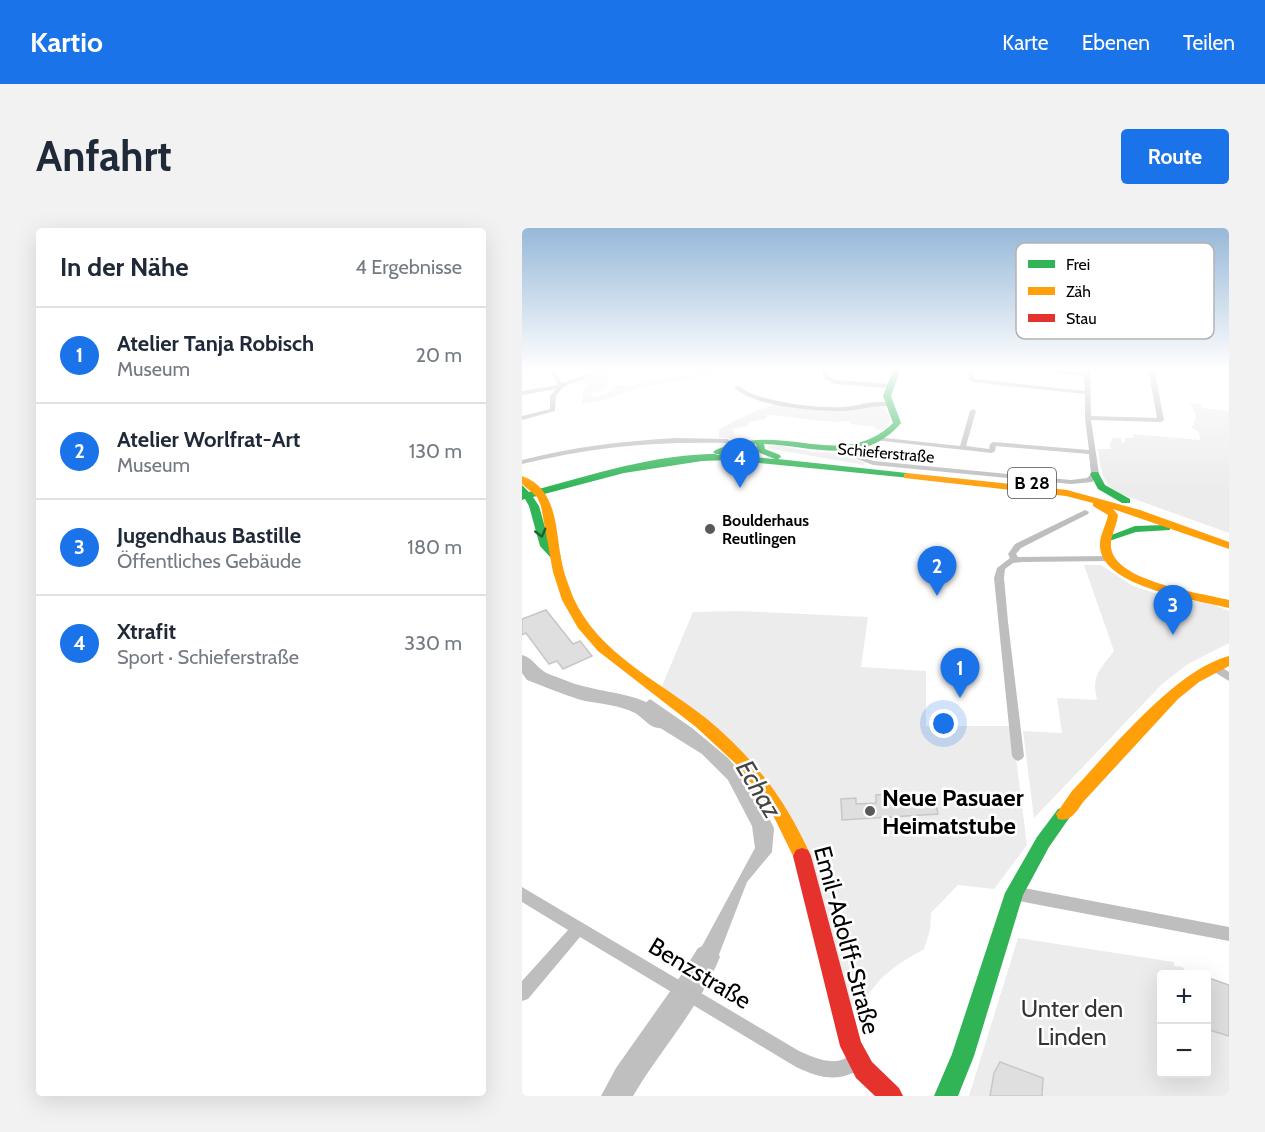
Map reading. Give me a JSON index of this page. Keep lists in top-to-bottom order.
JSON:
{
  "streets": {
    "main road": ["Schieferstraße", "B 28", "Emil-Adolff-Straße"],
    "street": ["Benzstraße"]
  },
  "crossings": [
    ["Schieferstraße", "Emil-Adolff-Straße"],
    ["Emil-Adolff-Straße", "Benzstraße"]
  ],
  "water": ["Echaz"],
  "parks": ["Unter den Linden"],
  "places": ["Boulderhaus Reutlingen", "Neue Pasuaer Heimatstube"],
  "legend": ["Frei", "Zäh", "Stau"],
  "page": {
    "header": "Kartio",
    "nav": ["Karte", "Ebenen", "Teilen"],
    "buttons": "Route",
    "title": "Anfahrt",
    "heading": ["In der Nähe", "4 Ergebnisse"],
    "list": [
      {
        "mark": "1",
        "name": "Atelier Tanja Robisch",
        "note": "Museum",
        "value": "20 m"
      },
      {
        "mark": "2",
        "name": "Atelier Worlfrat-Art",
        "note": "Museum",
        "value": "130 m"
      },
      {
        "mark": "3",
        "name": "Jugendhaus Bastille",
        "note": "Öffentliches Gebäude",
        "value": "180 m"
      },
      {
        "mark": "4",
        "name": "Xtrafit",
        "note": "Sport · Schieferstraße",
        "value": "330 m"
      }
    ],
    "pins": [
      "4",
      "2",
      "3",
      "1"
    ],
    "map_buttons": ["+", "−"]
  }
}
